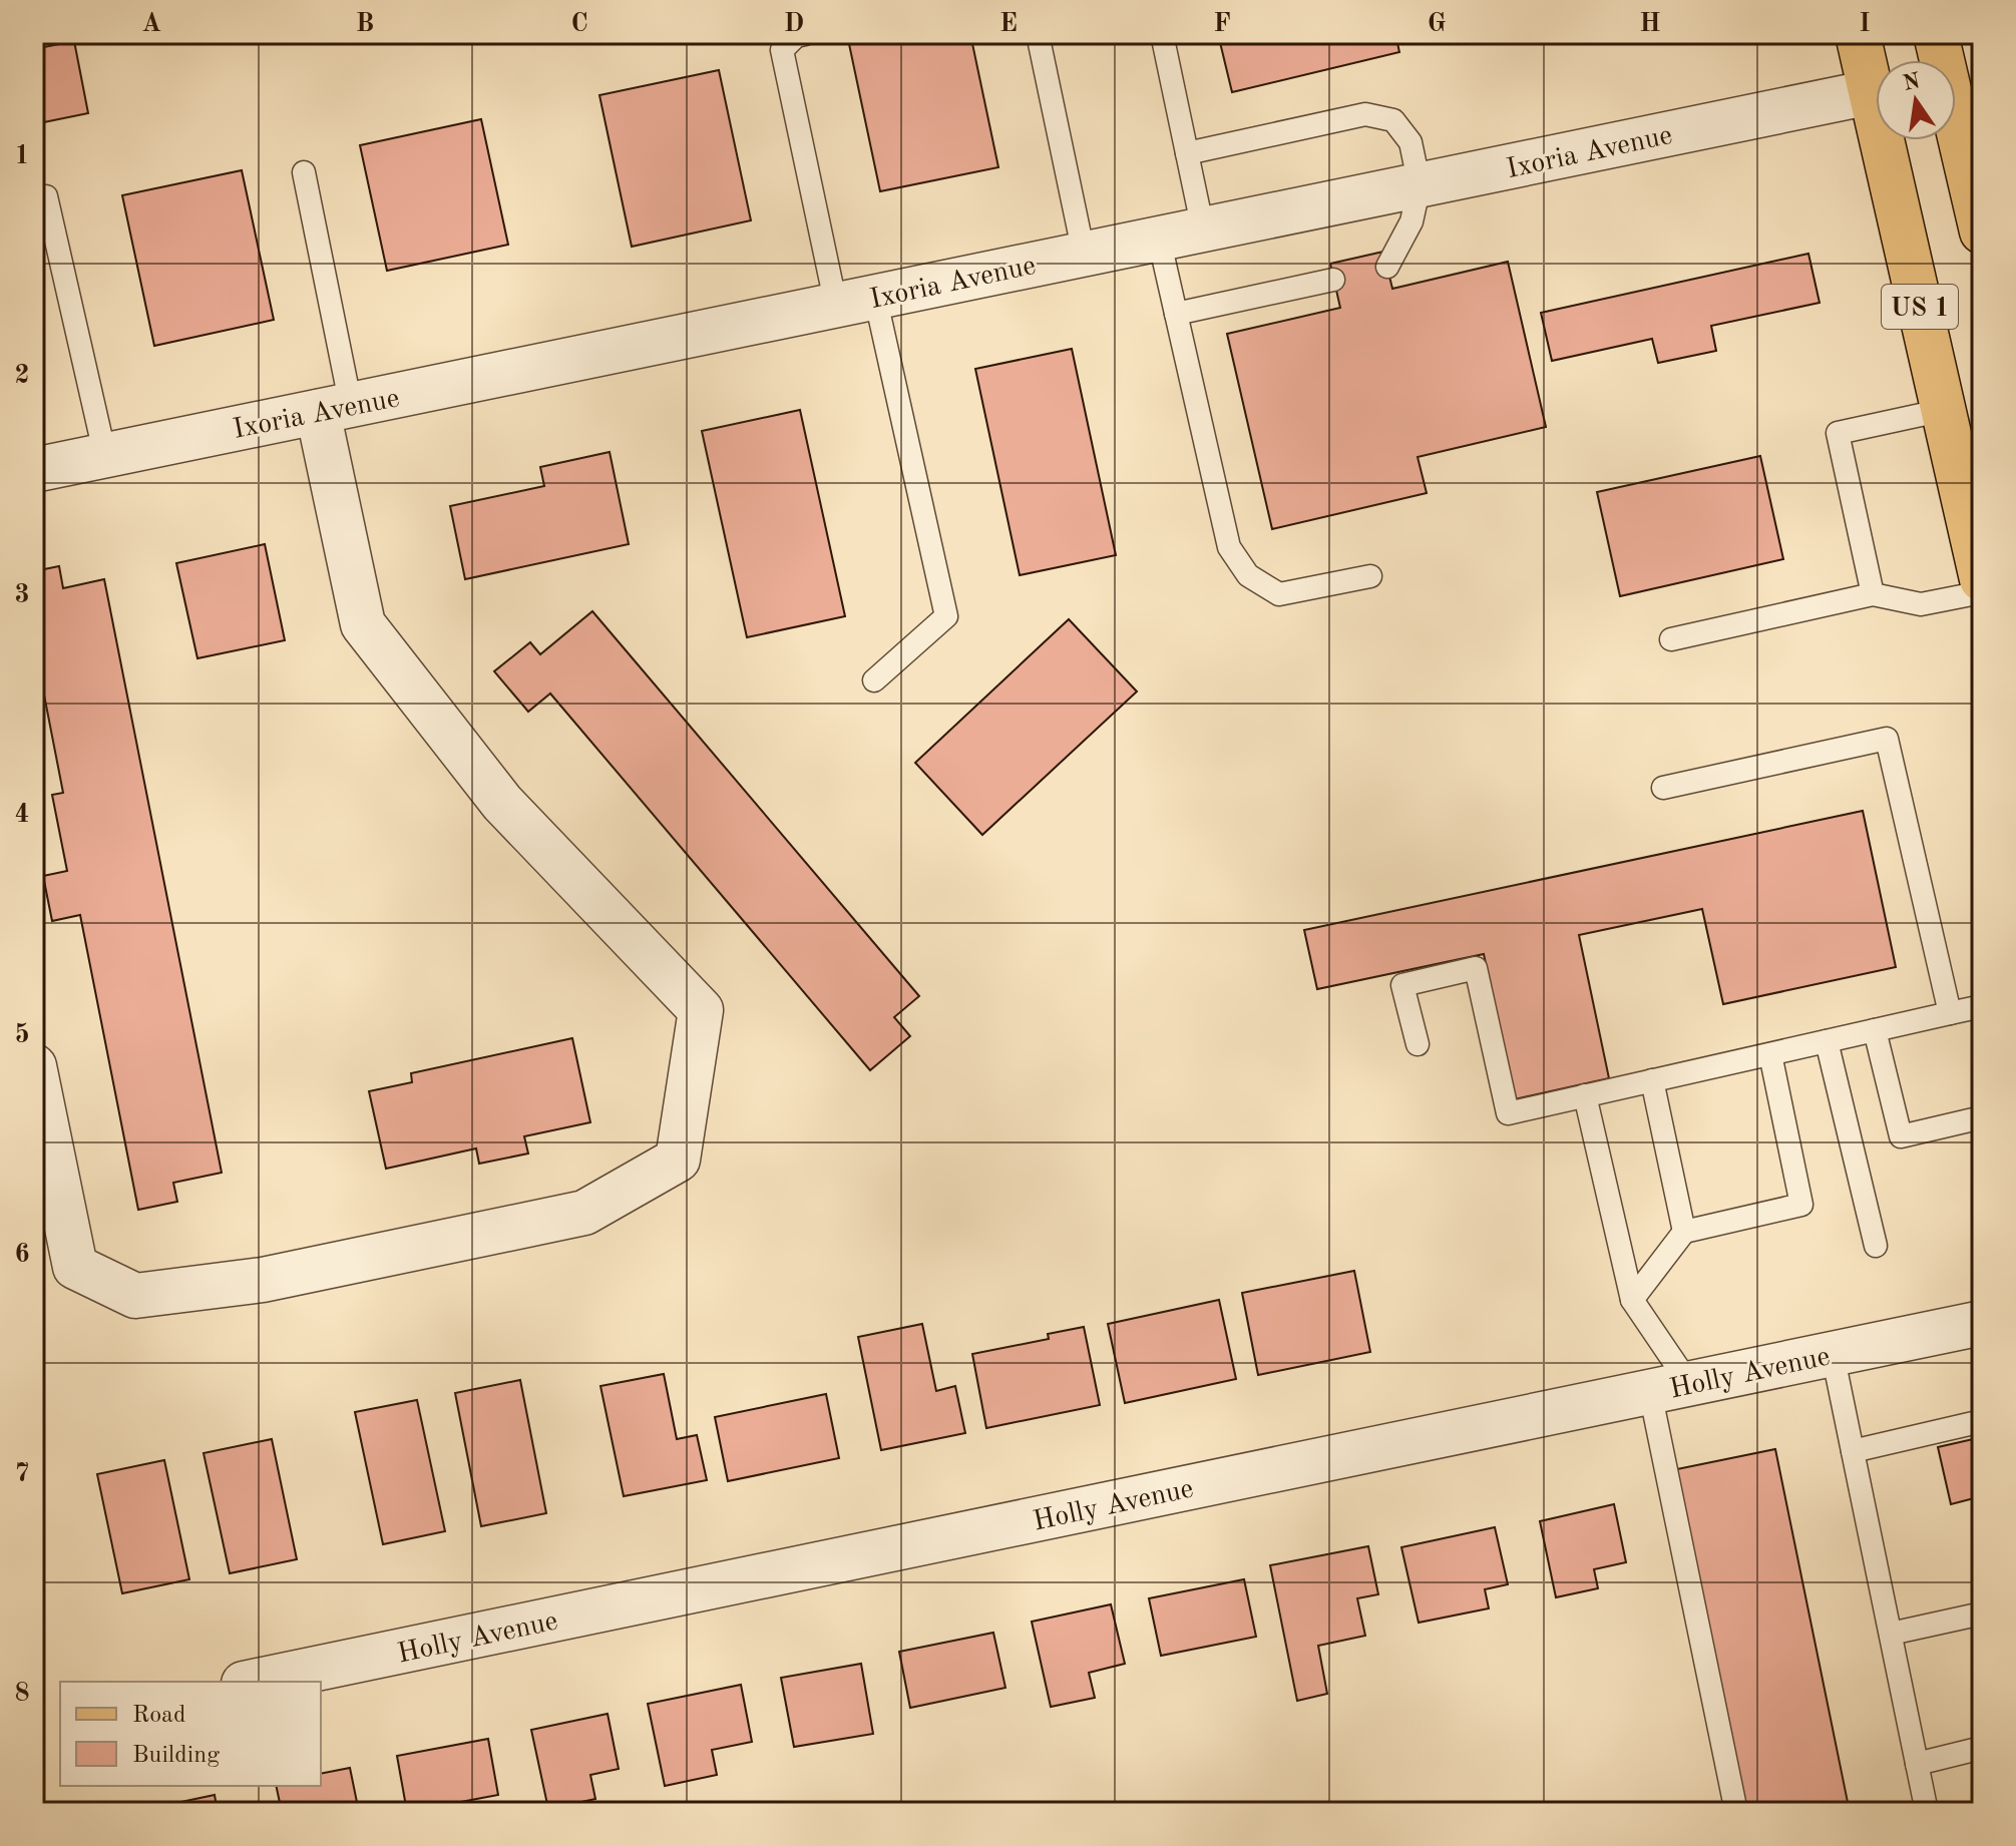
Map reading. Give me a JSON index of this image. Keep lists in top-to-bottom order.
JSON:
{
  "streets": {
    "main road": ["US 1"],
    "street": ["Ixoria Avenue", "Holly Avenue"]
  },
  "crossings": [
    ["Ixoria Avenue", "US 1"]
  ],
  "legend": ["Road", "Building"],
  "north": "top",
  "grid": {
    "columns": [
      "A",
      "B",
      "C",
      "D",
      "E",
      "F",
      "G",
      "H",
      "I"
    ],
    "rows": [
      "1",
      "2",
      "3",
      "4",
      "5",
      "6",
      "7",
      "8"
    ]
  }
}
